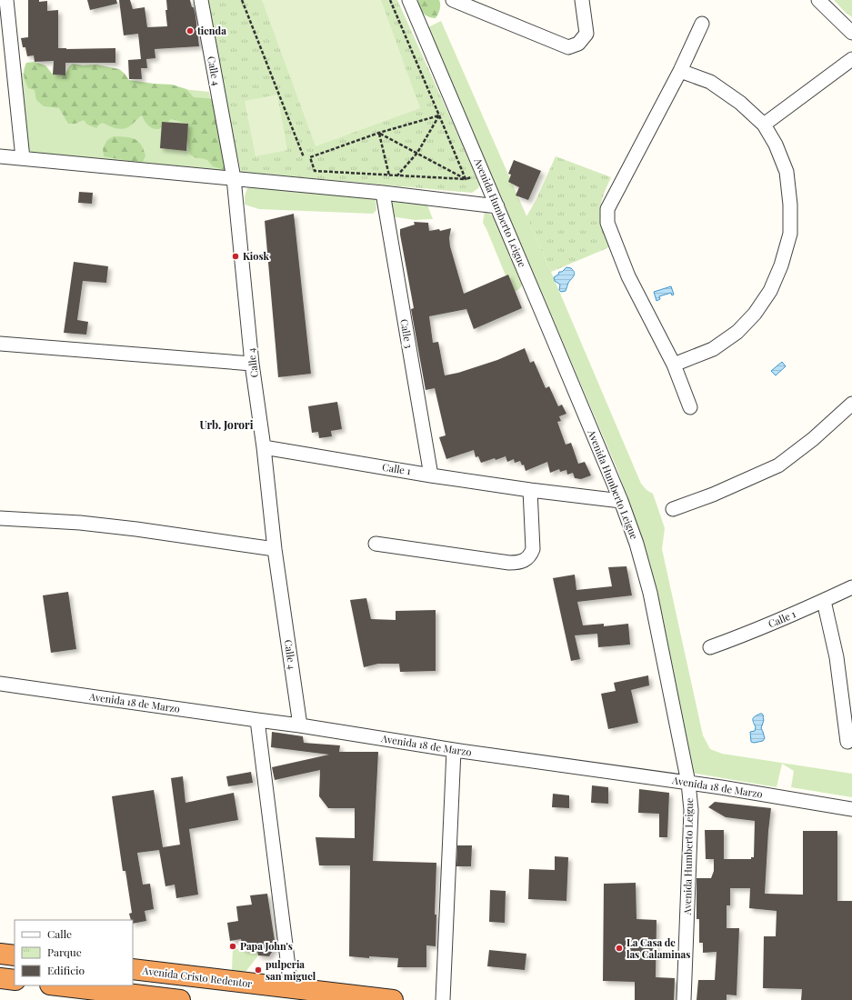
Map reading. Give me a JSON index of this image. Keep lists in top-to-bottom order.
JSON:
{
  "streets": {
    "highway": ["Avenida Cristo Redentor"],
    "street": [
      "Calle 4",
      "Avenida Humberto Leigue",
      "Calle 3",
      "Calle 1",
      "Avenida 18 de Marzo"
    ]
  },
  "crossings": [
    ["Calle 4", "Calle 1"],
    ["Calle 4", "Avenida 18 de Marzo"],
    ["Avenida Humberto Leigue", "Calle 1"],
    ["Avenida Humberto Leigue", "Avenida 18 de Marzo"],
    ["Calle 3", "Calle 1"]
  ],
  "districts": ["Urb. Jorori"],
  "places": [
    "tienda",
    "Kiosk",
    "Papa John's",
    "La Casa de las Calaminas",
    "pulperia san miguel"
  ],
  "legend": ["Calle", "Parque", "Edificio"]
}
